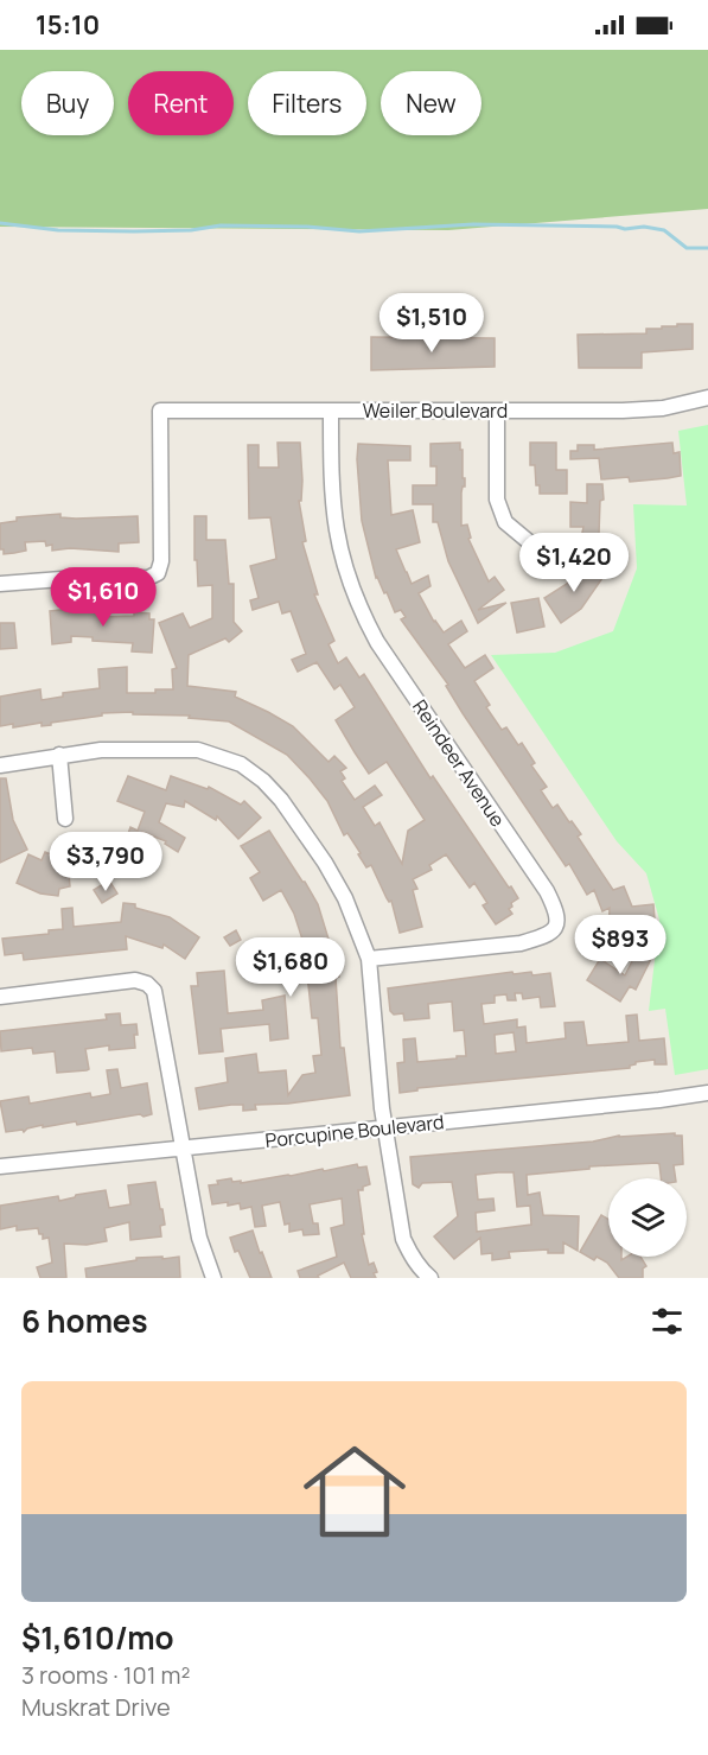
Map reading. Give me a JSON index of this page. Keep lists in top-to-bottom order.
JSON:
{
  "streets": {
    "street": ["Weiler Boulevard", "Reindeer Avenue", "Porcupine Boulevard"]
  },
  "crossings": [
    ["Weiler Boulevard", "Reindeer Avenue"]
  ],
  "page": {
    "status": "15:10",
    "chip": [
      "Buy",
      "Rent",
      "Filters",
      "New"
    ],
    "price": [
      "$1,510",
      "$1,420",
      "$1,610",
      "$3,790",
      "$893",
      "$1,680"
    ],
    "heading": "6 homes",
    "list": [
      {
        "name": "$1,610/mo",
        "note": "3 rooms · 101 m² · Muskrat Drive"
      }
    ]
  }
}
